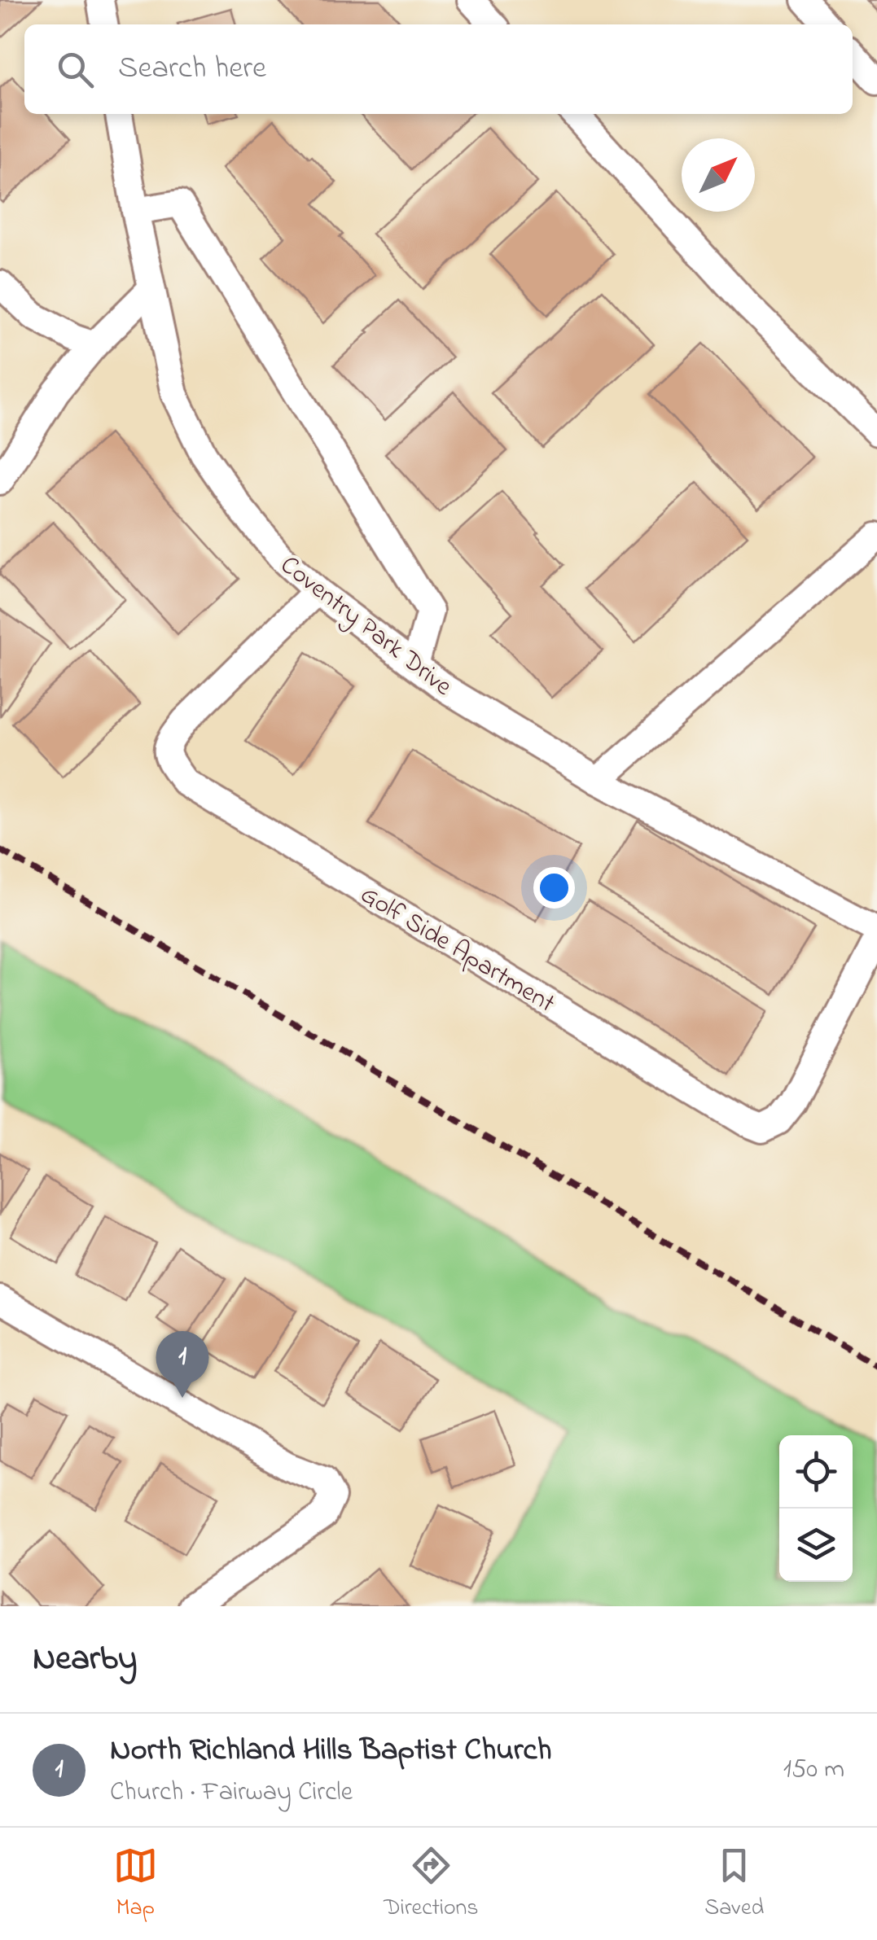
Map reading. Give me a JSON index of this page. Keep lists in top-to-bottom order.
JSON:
{
  "streets": {
    "street": ["Coventry Park Drive", "Golf Side Apartment"]
  },
  "crossings": [
    ["Coventry Park Drive", "Golf Side Apartment"]
  ],
  "north": "top right",
  "page": {
    "search": "Search here",
    "pins": "1",
    "heading": "Nearby",
    "list": [
      {
        "mark": "1",
        "name": "North Richland Hills Baptist Church",
        "note": "Church · Fairway Circle",
        "value": "150 m"
      }
    ],
    "nav": ["Map", "Directions", "Saved"]
  }
}
